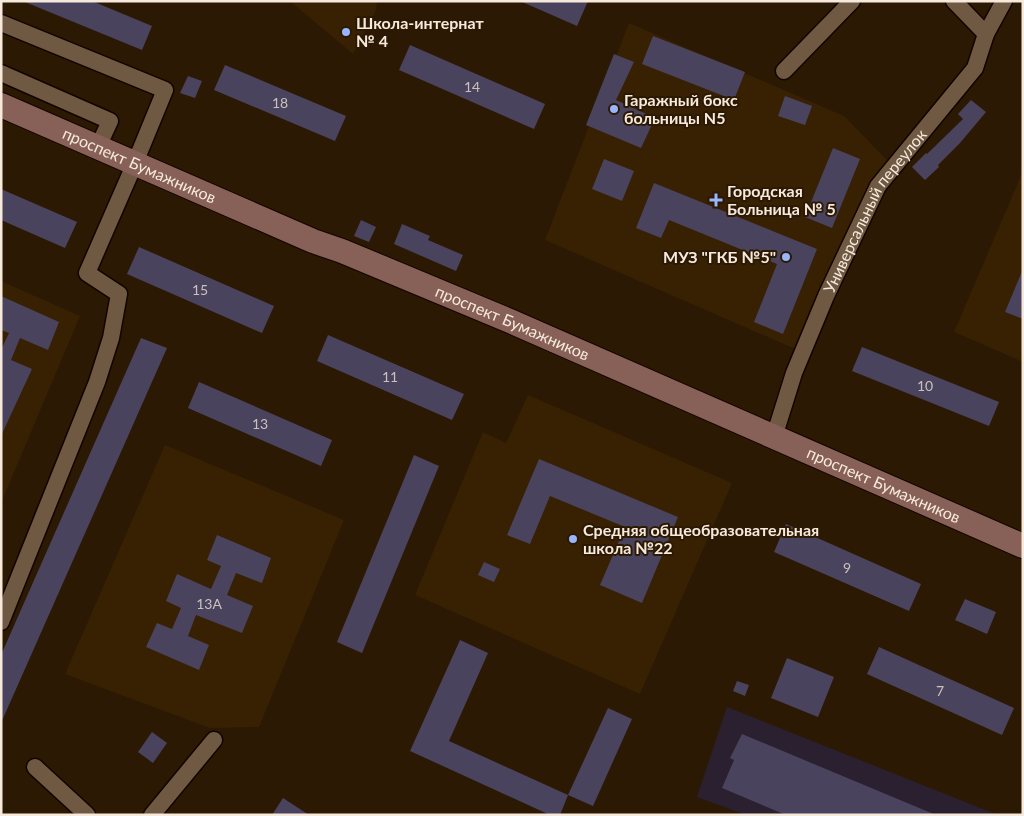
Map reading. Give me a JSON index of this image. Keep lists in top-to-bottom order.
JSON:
{
  "streets": {
    "street": ["проспект Бумажников", "Универсальный переулок"]
  },
  "crossings": [
    ["проспект Бумажников", "Универсальный переулок"]
  ],
  "places": {
    "other": [
      "Школа-интернат № 4",
      "Гаражный бокс больницы N5",
      "МУЗ \"ГКБ №5\"",
      "Средняя общеобразовательная школа №22"
    ],
    "health": ["Городская Больница № 5"]
  },
  "house_numbers": [
    "14",
    "18",
    "15",
    "11",
    "10",
    "13",
    "9",
    "13А",
    "7"
  ]
}
